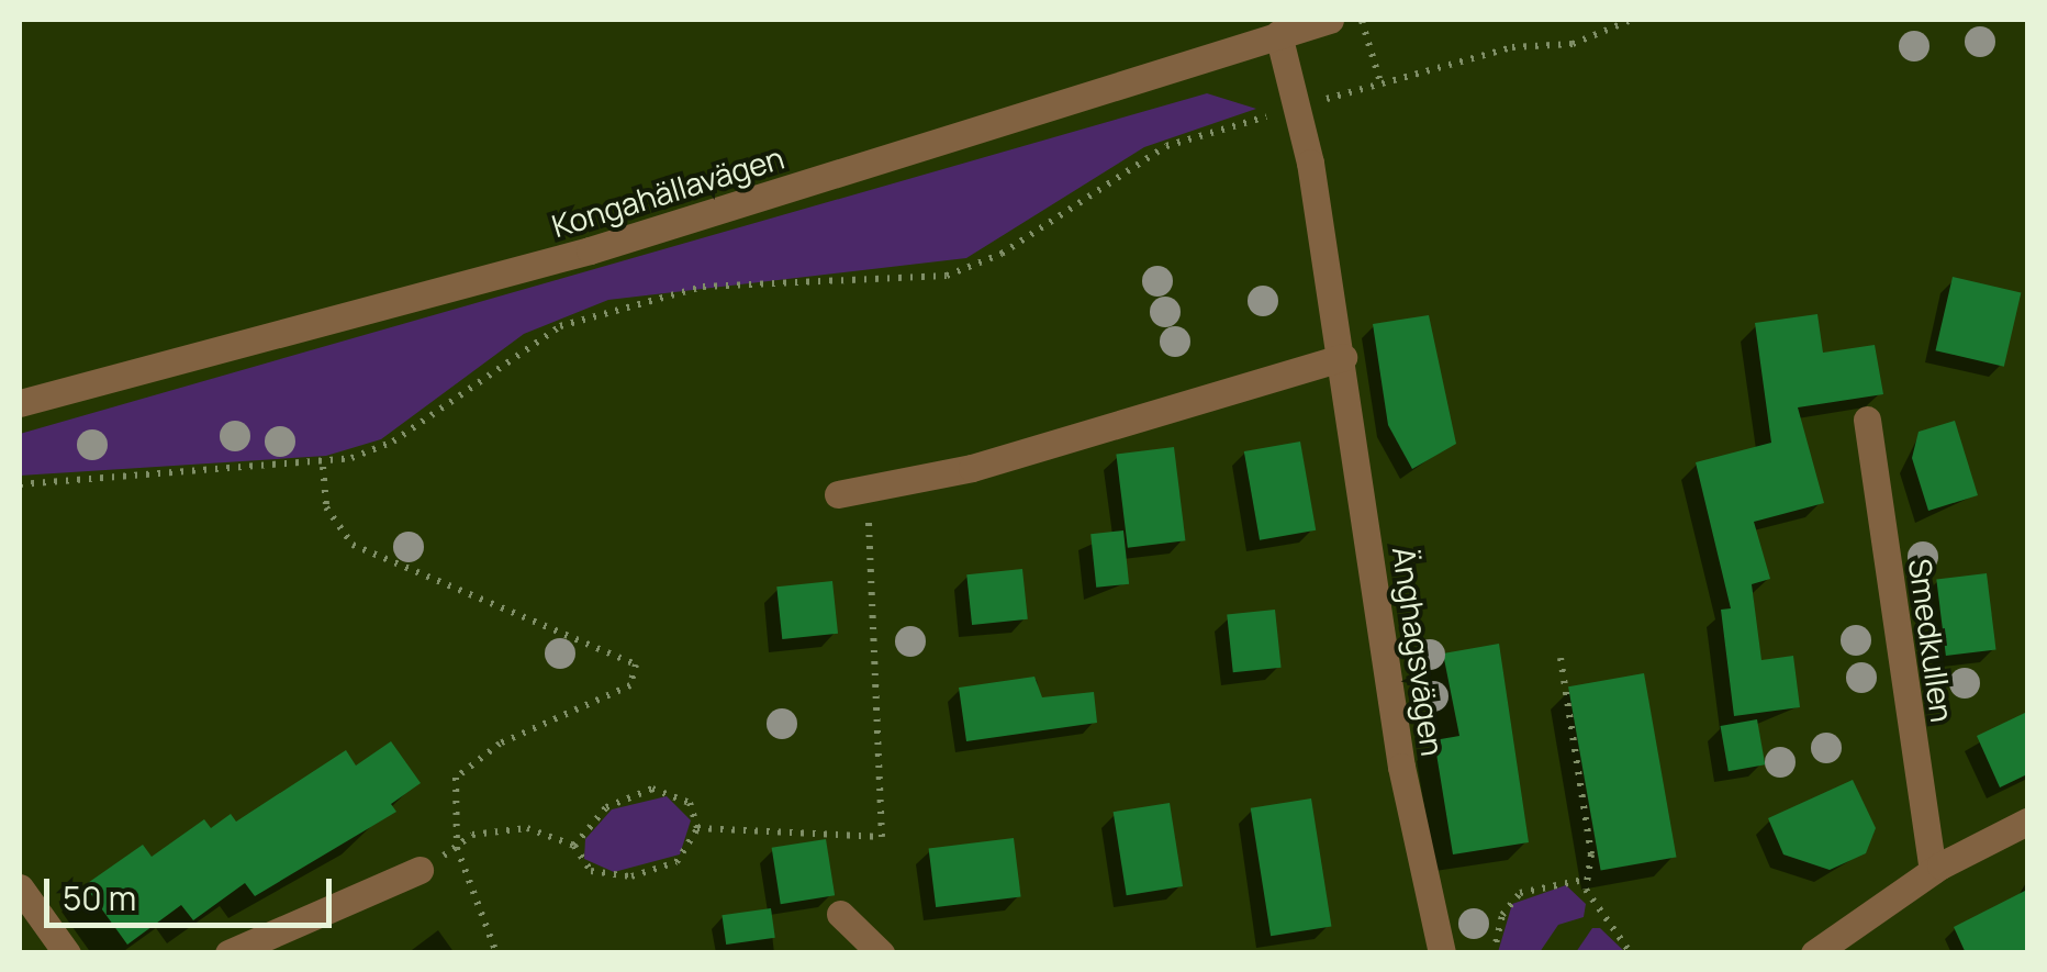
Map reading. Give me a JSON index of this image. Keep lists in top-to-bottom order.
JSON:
{
  "streets": {
    "street": ["Kongahällavägen", "Smedkullen", "Änghagsvägen"]
  },
  "crossings": [
    ["Kongahällavägen", "Änghagsvägen"]
  ],
  "scale_bar": "50 m"
}
